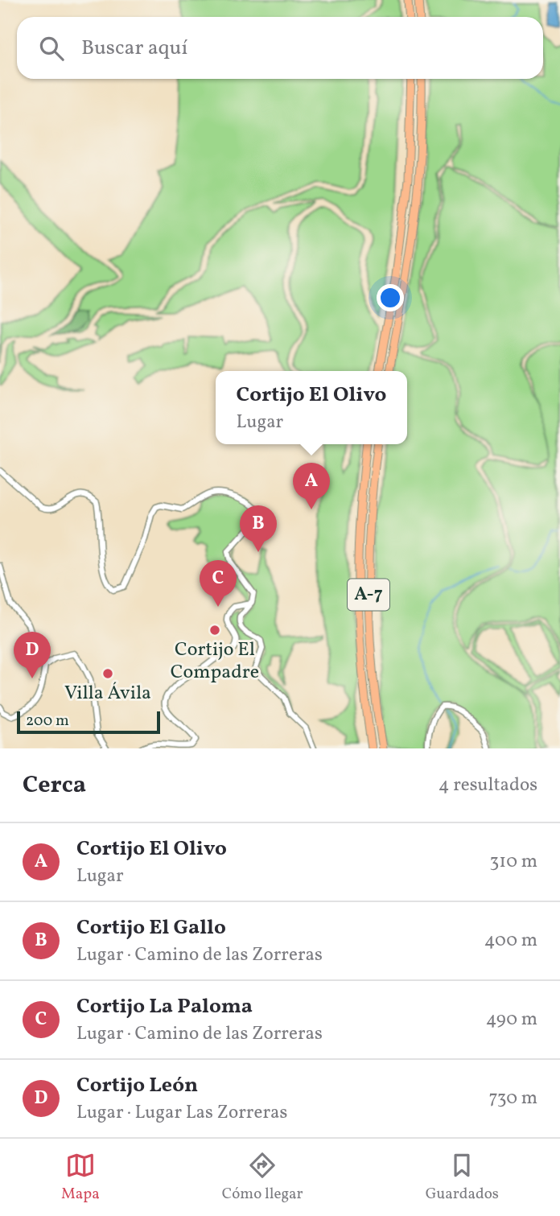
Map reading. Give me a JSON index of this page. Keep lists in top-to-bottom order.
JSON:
{
  "streets": {
    "highway": ["A-7"]
  },
  "places": ["Cortijo El Compadre", "Villa Ávila"],
  "scale_bar": "200 m",
  "page": {
    "search": "Buscar aquí",
    "popup": ["Cortijo El Olivo", "Lugar"],
    "pins": [
      "A",
      "B",
      "C",
      "D"
    ],
    "scale": "200 m",
    "heading": ["Cerca", "4 resultados"],
    "list": [
      {
        "mark": "A",
        "name": "Cortijo El Olivo",
        "note": "Lugar",
        "value": "310 m"
      },
      {
        "mark": "B",
        "name": "Cortijo El Gallo",
        "note": "Lugar · Camino de las Zorreras",
        "value": "400 m"
      },
      {
        "mark": "C",
        "name": "Cortijo La Paloma",
        "note": "Lugar · Camino de las Zorreras",
        "value": "490 m"
      },
      {
        "mark": "D",
        "name": "Cortijo León",
        "note": "Lugar · Lugar Las Zorreras",
        "value": "730 m"
      }
    ],
    "nav": ["Mapa", "Cómo llegar", "Guardados"]
  }
}
